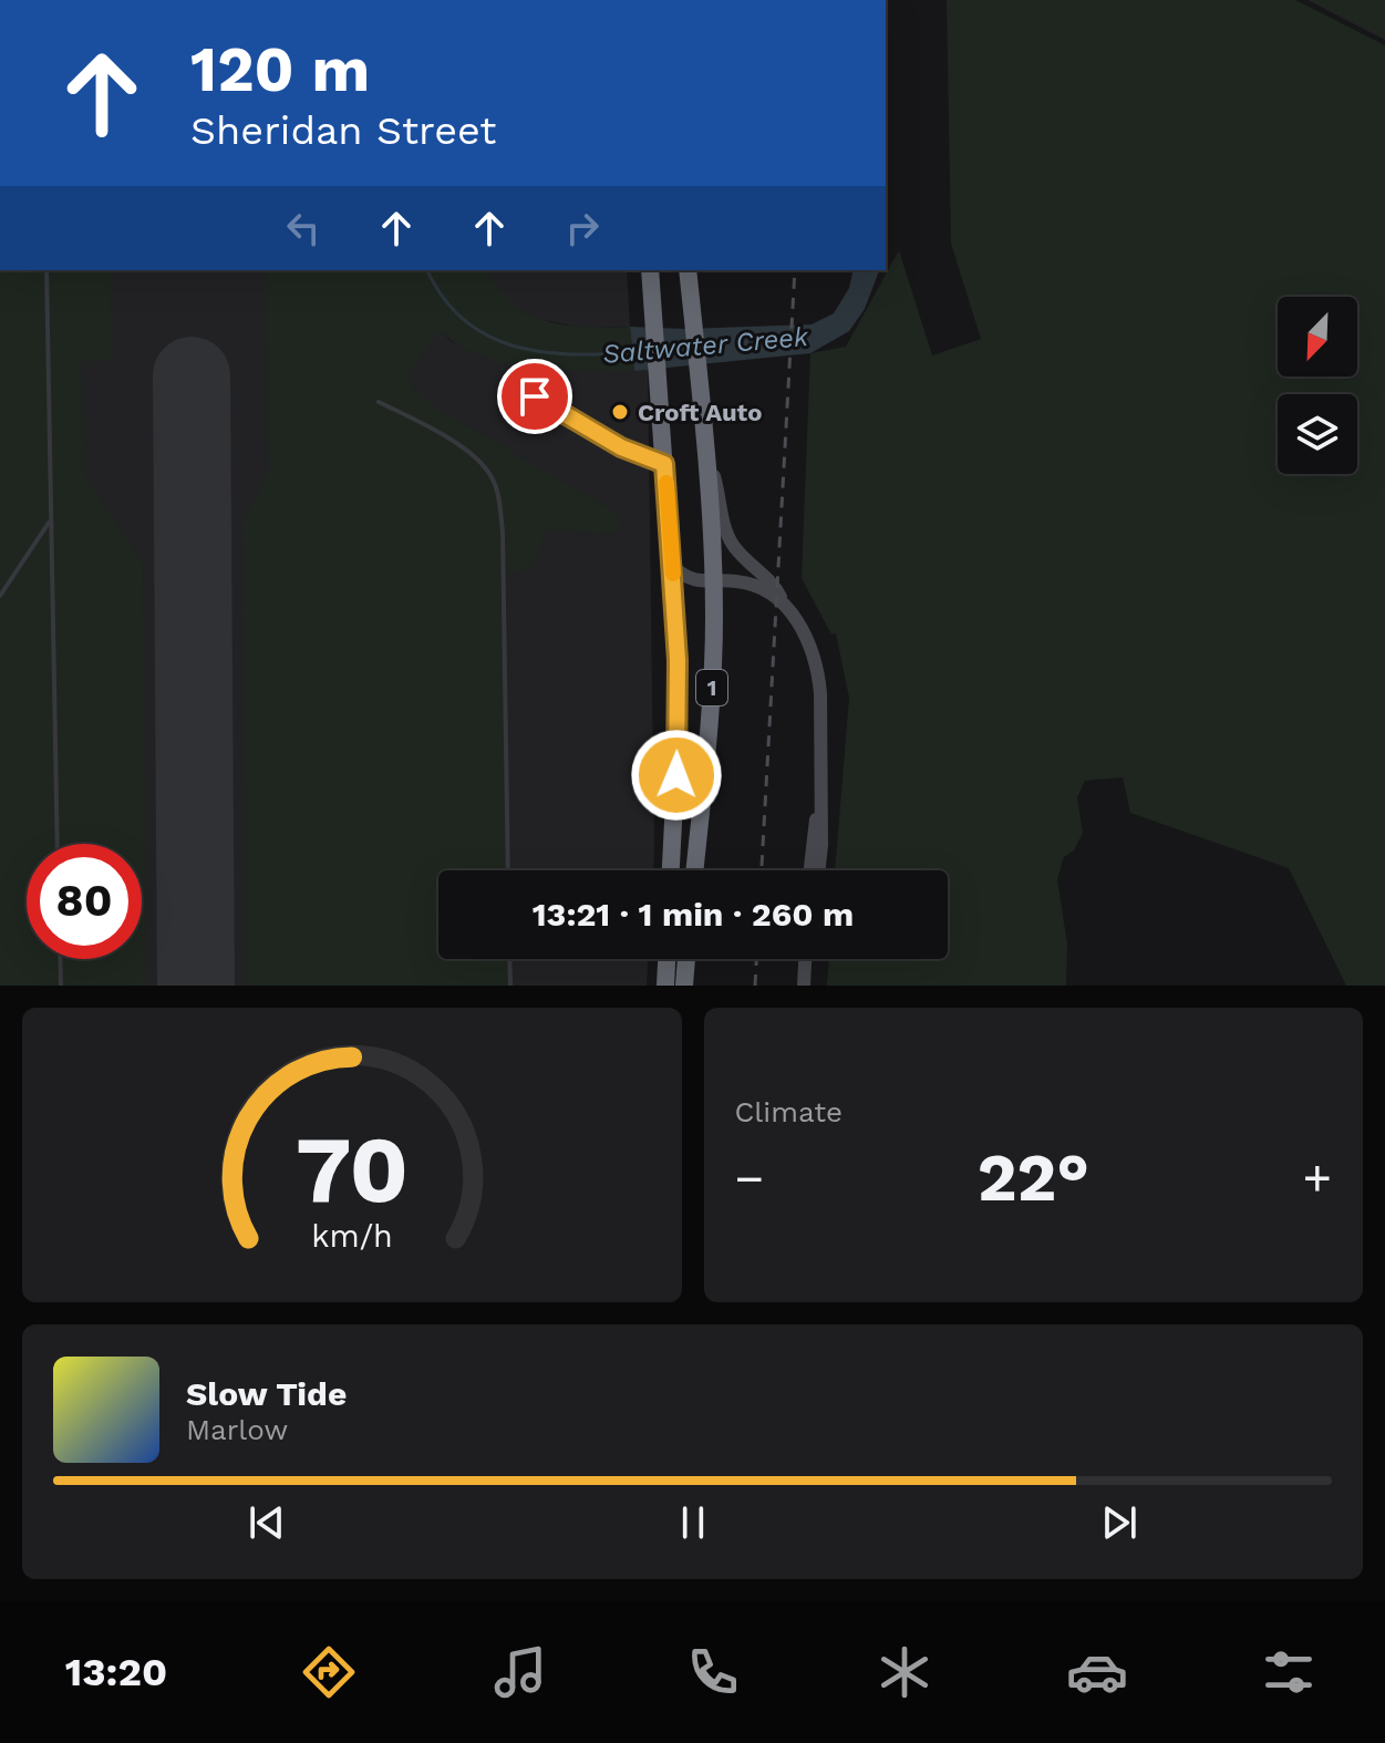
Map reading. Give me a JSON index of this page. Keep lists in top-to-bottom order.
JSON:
{
  "streets": {
    "highway": ["1"]
  },
  "water": ["Saltwater Creek"],
  "places": ["Croft Auto"],
  "north": "bottom left",
  "page": {
    "turn": ["120 m", "Sheridan Street"],
    "limit": "80",
    "trip": "13:21 · 1 min · 260 m",
    "tile": "Climate",
    "heat": ["−", "22°", "+"],
    "song": ["Slow Tide", "Marlow"],
    "tabs": "13:20",
    "gauge": ["70", "km/h"]
  }
}
